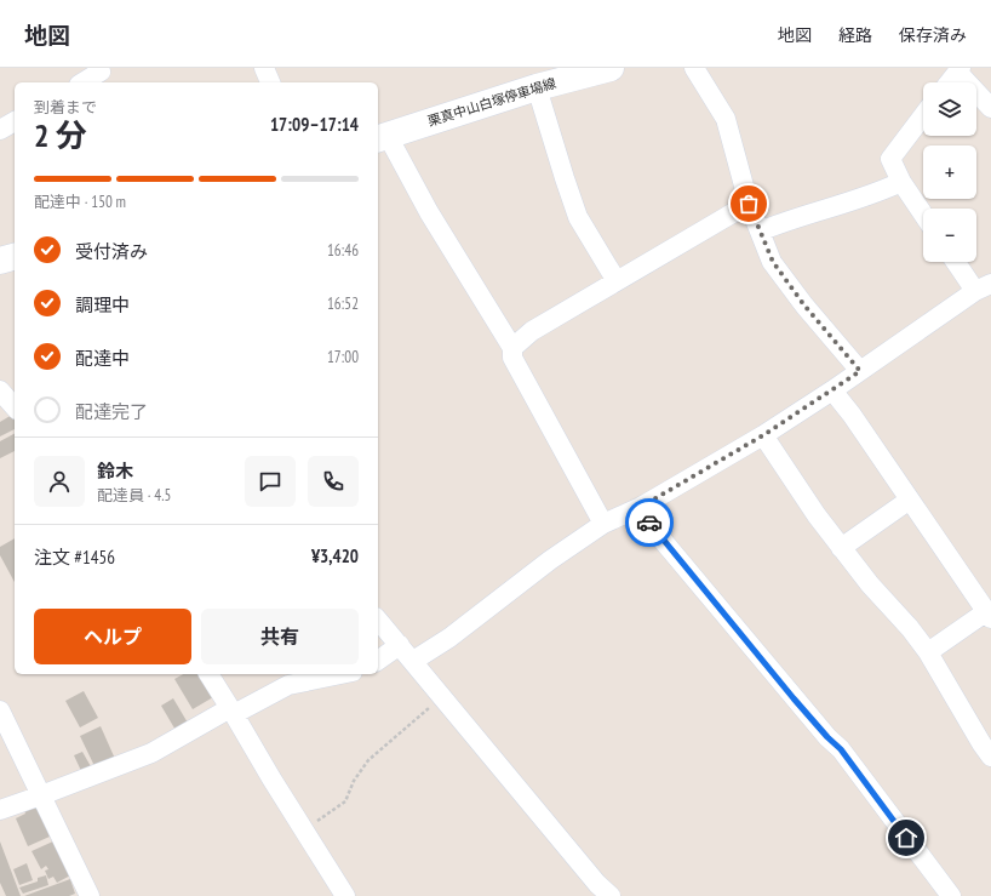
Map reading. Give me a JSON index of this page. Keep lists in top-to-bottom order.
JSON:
{
  "streets": {
    "main road": ["栗真中山白塚停車場線"]
  },
  "page": {
    "header": "地図",
    "nav": ["地図", "経路", "保存済み"],
    "map_buttons": ["+", "−"],
    "heading": ["2 分", "到着まで", "17:09–17:14"],
    "panel": [
      "鈴木",
      "配達員 · 4.5",
      "注文 #1456",
      "¥3,420"
    ],
    "bar": "配達中 · 150 m",
    "list": [
      ["受付済み", "16:46"],
      ["調理中", "16:52"],
      ["配達中", "17:00"],
      "配達完了"
    ],
    "buttons": ["ヘルプ", "共有"]
  }
}
